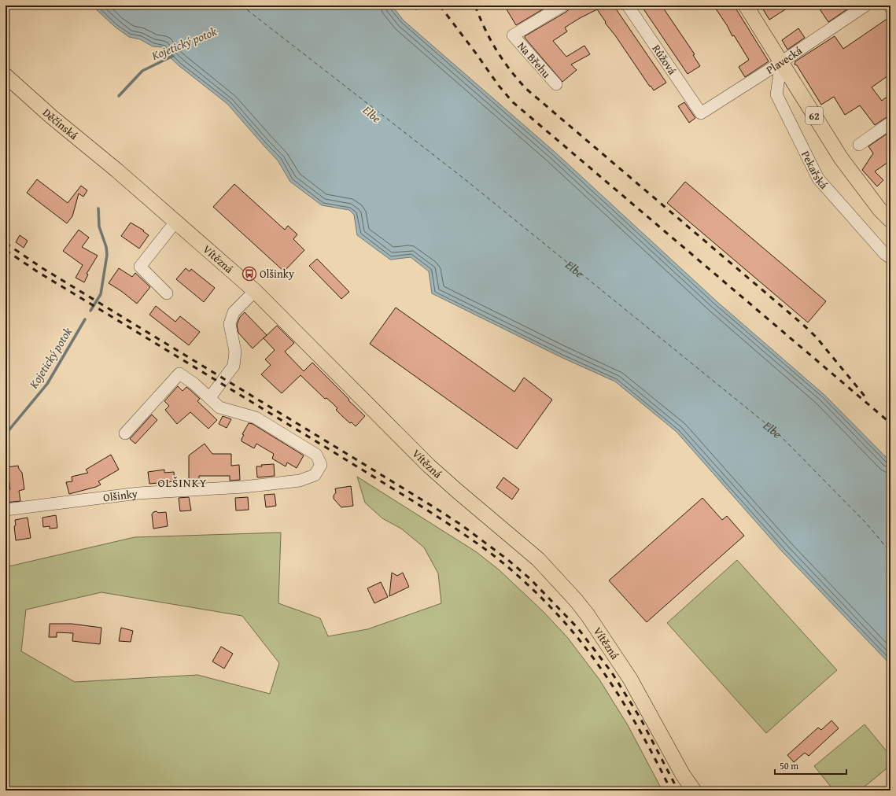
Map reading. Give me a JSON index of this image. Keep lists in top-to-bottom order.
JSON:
{
  "streets": {
    "main road": ["62", "Děčínská", "Vítězná"],
    "street": [
      "Růžová",
      "Na Břehu",
      "Plavecká",
      "Pekařská",
      "Olšinky"
    ]
  },
  "crossings": [
    ["Růžová", "Plavecká"],
    ["Plavecká", "62"],
    ["Plavecká", "Pekařská"],
    ["62", "Pekařská"],
    ["Děčínská", "Vítězná"]
  ],
  "districts": ["OLŠINKY"],
  "water": ["Kojetický potok", "Elbe"],
  "places": {
    "bus stop": ["Olšinky"]
  },
  "scale_bar": "50 m"
}
